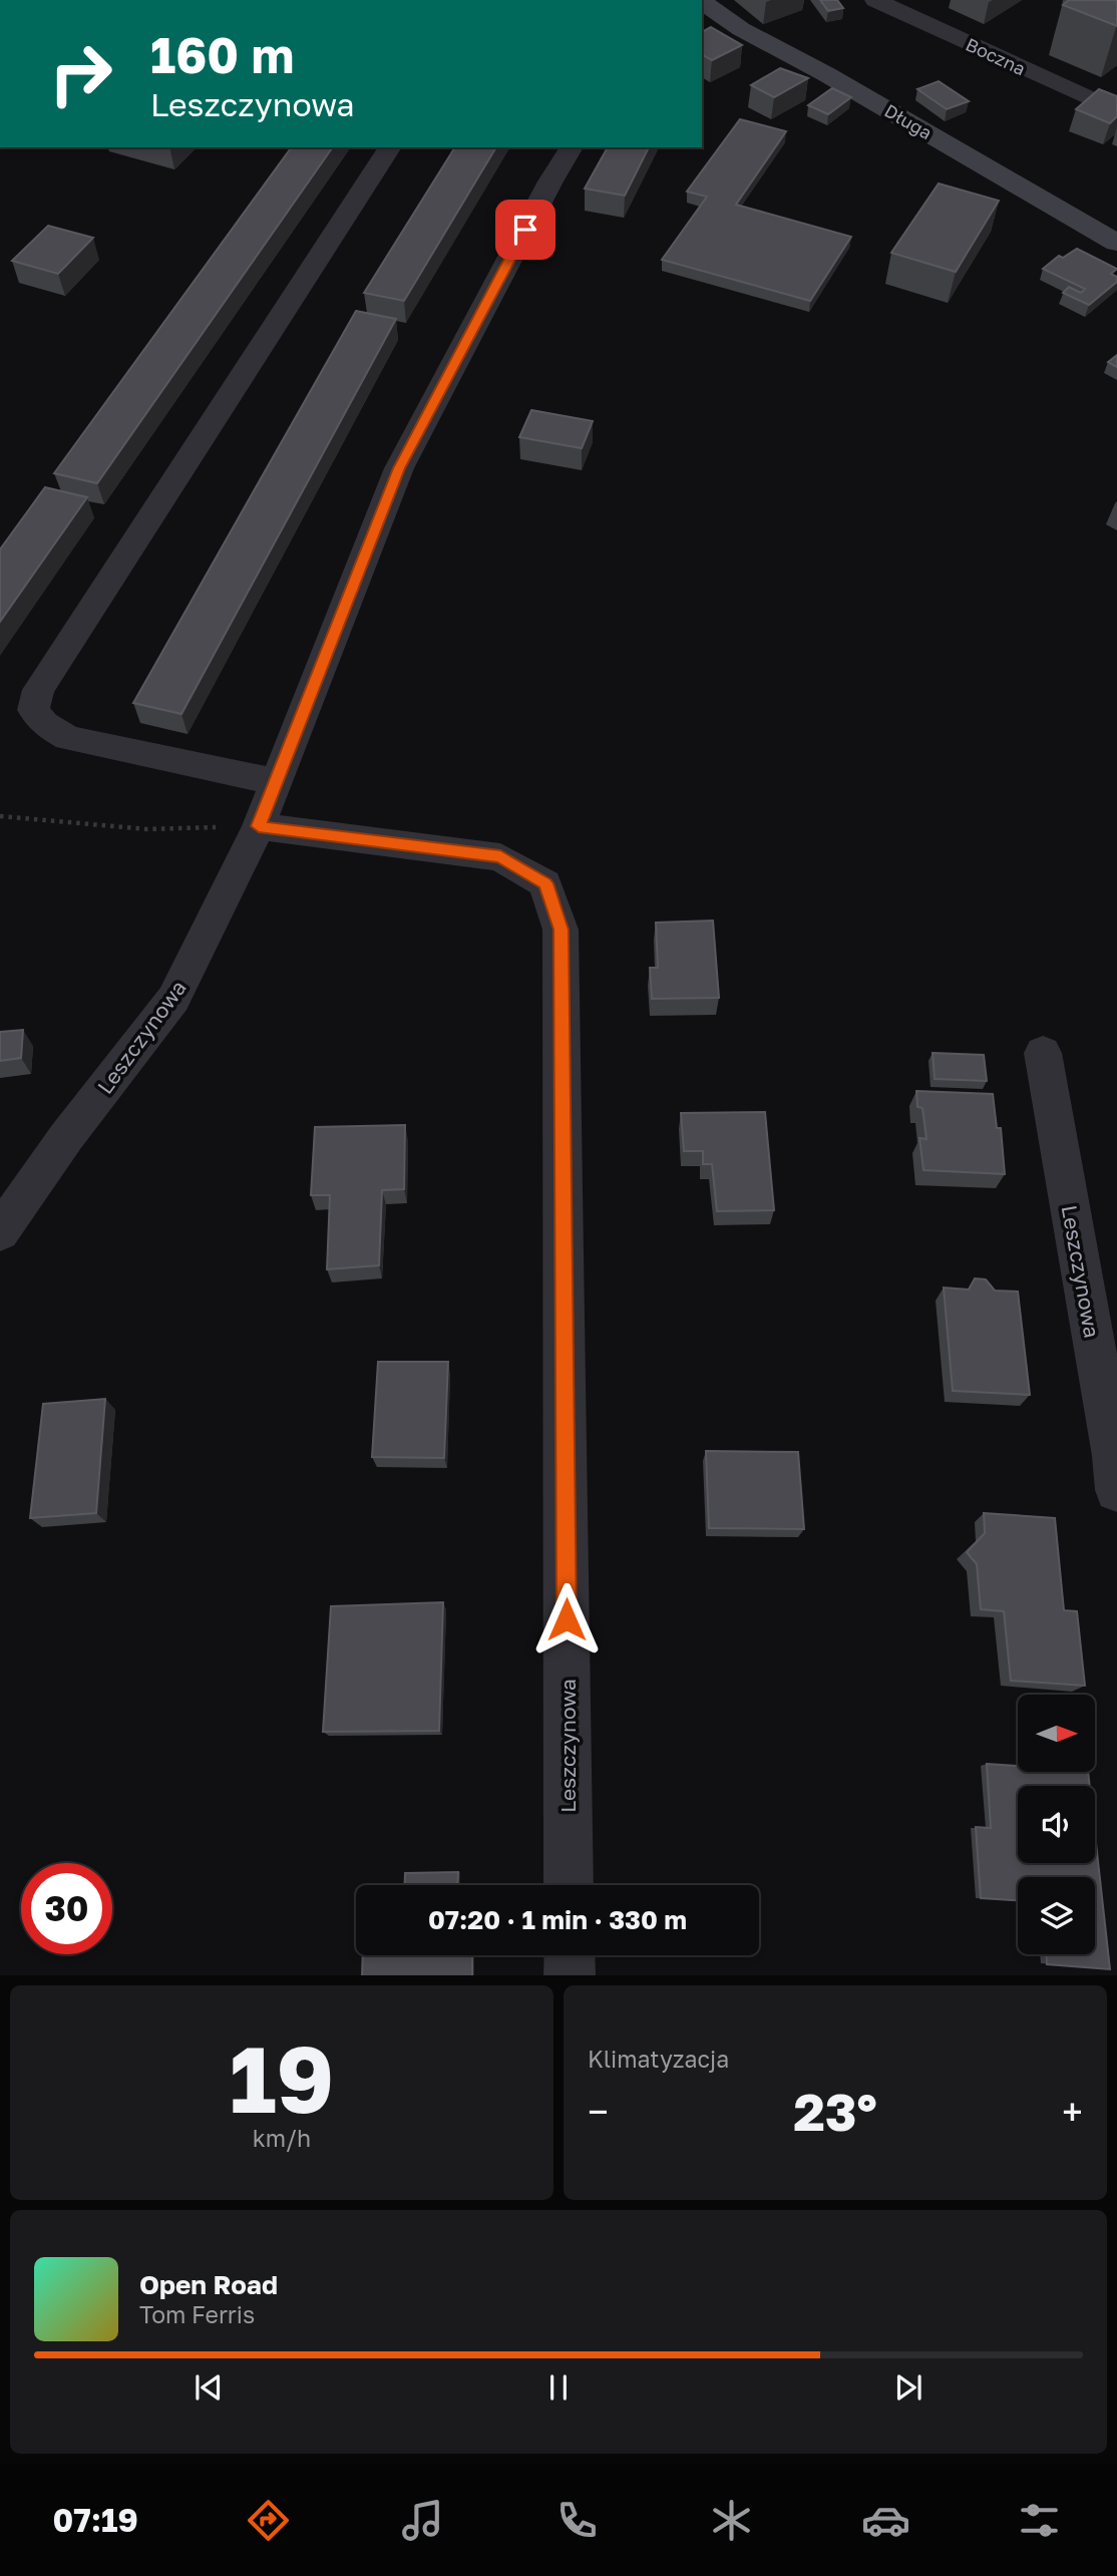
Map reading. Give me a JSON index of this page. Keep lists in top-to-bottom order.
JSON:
{
  "streets": {
    "street": ["Boczna", "Długa", "Leszczynowa"]
  },
  "north": "right",
  "page": {
    "turn": ["160 m", "Leszczynowa"],
    "limit": "30",
    "trip": "07:20 · 1 min · 330 m",
    "tile": [
      ["19", "km/h"],
      "Klimatyzacja"
    ],
    "heat": ["−", "23°", "+"],
    "song": ["Open Road", "Tom Ferris"],
    "tabs": "07:19"
  }
}
